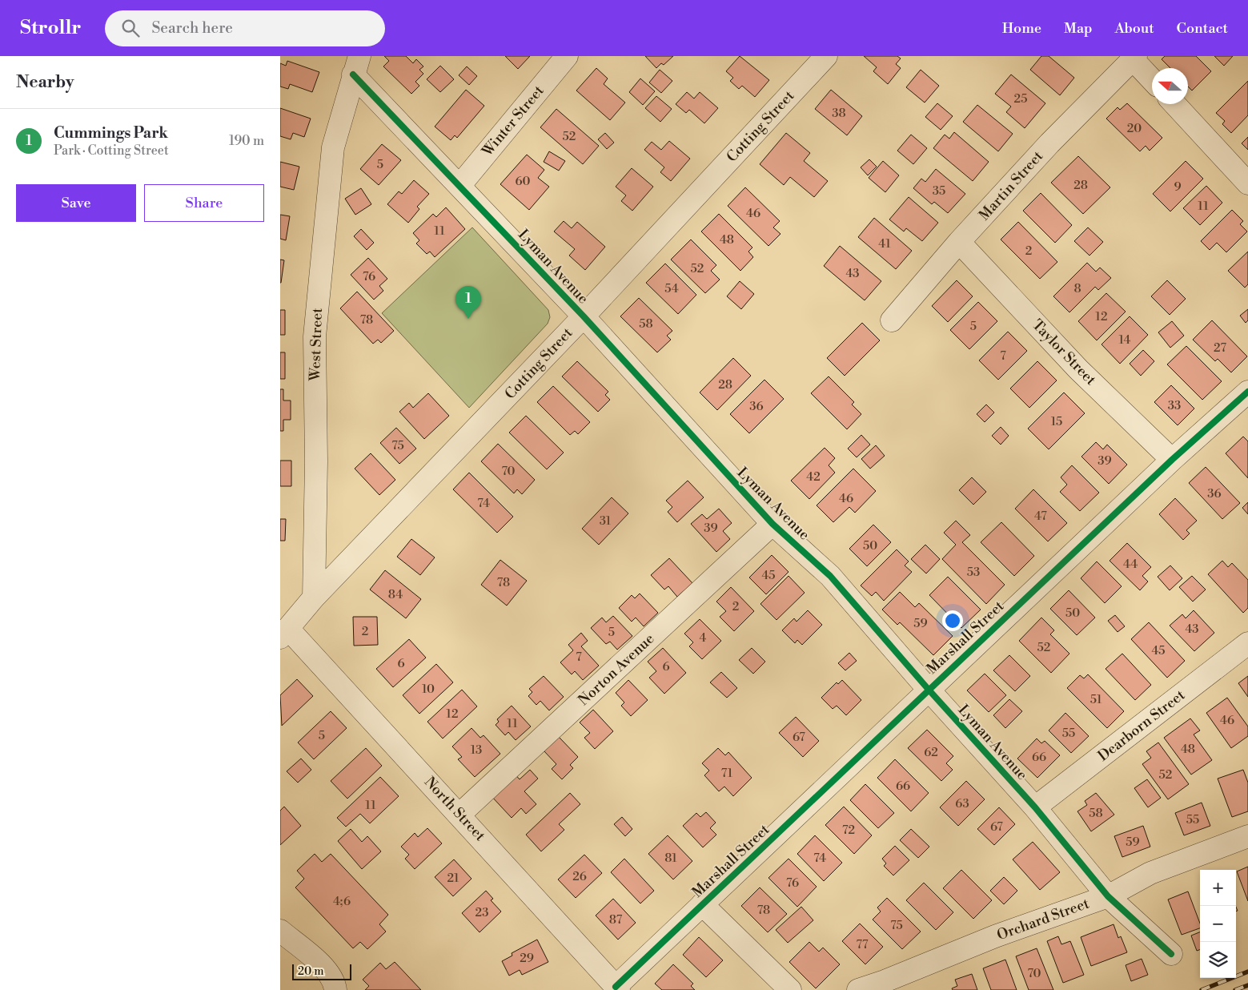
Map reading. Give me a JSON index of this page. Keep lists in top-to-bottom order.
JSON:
{
  "streets": {
    "street": [
      "Winter Street",
      "Cotting Street",
      "Martin Street",
      "Lyman Avenue",
      "West Street",
      "Taylor Street",
      "Marshall Street",
      "Norton Avenue",
      "Dearborn Street",
      "North Street",
      "Orchard Street"
    ]
  },
  "crossings": [
    ["Winter Street", "Lyman Avenue"],
    ["Cotting Street", "Lyman Avenue"],
    ["Cotting Street", "West Street"],
    ["Martin Street", "Taylor Street"],
    ["Lyman Avenue", "West Street"],
    ["Lyman Avenue", "Marshall Street"],
    ["Lyman Avenue", "Norton Avenue"],
    ["Lyman Avenue", "Dearborn Street"],
    ["Lyman Avenue", "Orchard Street"],
    ["Taylor Street", "Marshall Street"],
    ["Marshall Street", "North Street"],
    ["Norton Avenue", "North Street"]
  ],
  "house_numbers": [
    "25",
    "38",
    "20",
    "52",
    "5",
    "60",
    "28",
    "9",
    "35",
    "11",
    "46",
    "11",
    "48",
    "41",
    "2",
    "52",
    "43",
    "76",
    "54",
    "8",
    "12",
    "78",
    "58",
    "5",
    "14",
    "27",
    "7",
    "28",
    "33",
    "36",
    "15",
    "75",
    "39",
    "70",
    "42",
    "36",
    "46",
    "74",
    "47",
    "31",
    "39",
    "50",
    "44",
    "53",
    "45",
    "78",
    "84",
    "2",
    "50",
    "59",
    "43",
    "2",
    "5",
    "4",
    "52",
    "45",
    "7",
    "6",
    "6",
    "10",
    "51",
    "12",
    "46",
    "11",
    "55",
    "5",
    "67",
    "48",
    "13",
    "62",
    "66",
    "71",
    "52",
    "66",
    "63",
    "11",
    "58",
    "55",
    "67",
    "72",
    "59",
    "81",
    "74",
    "26",
    "21",
    "76",
    "4;6",
    "78",
    "23",
    "87",
    "75",
    "77",
    "29",
    "70"
  ],
  "scale_bar": "20 m",
  "north": "left",
  "page": {
    "header": "Strollr",
    "search": "Search here",
    "nav": [
      "Home",
      "Map",
      "About",
      "Contact"
    ],
    "heading": "Nearby",
    "list": [
      {
        "mark": "1",
        "name": "Cummings Park",
        "note": "Park · Cotting Street",
        "value": "190 m"
      }
    ],
    "buttons": ["Save", "Share"],
    "pins": "1",
    "map_buttons": ["+", "−"],
    "scale": "20 m"
  }
}
